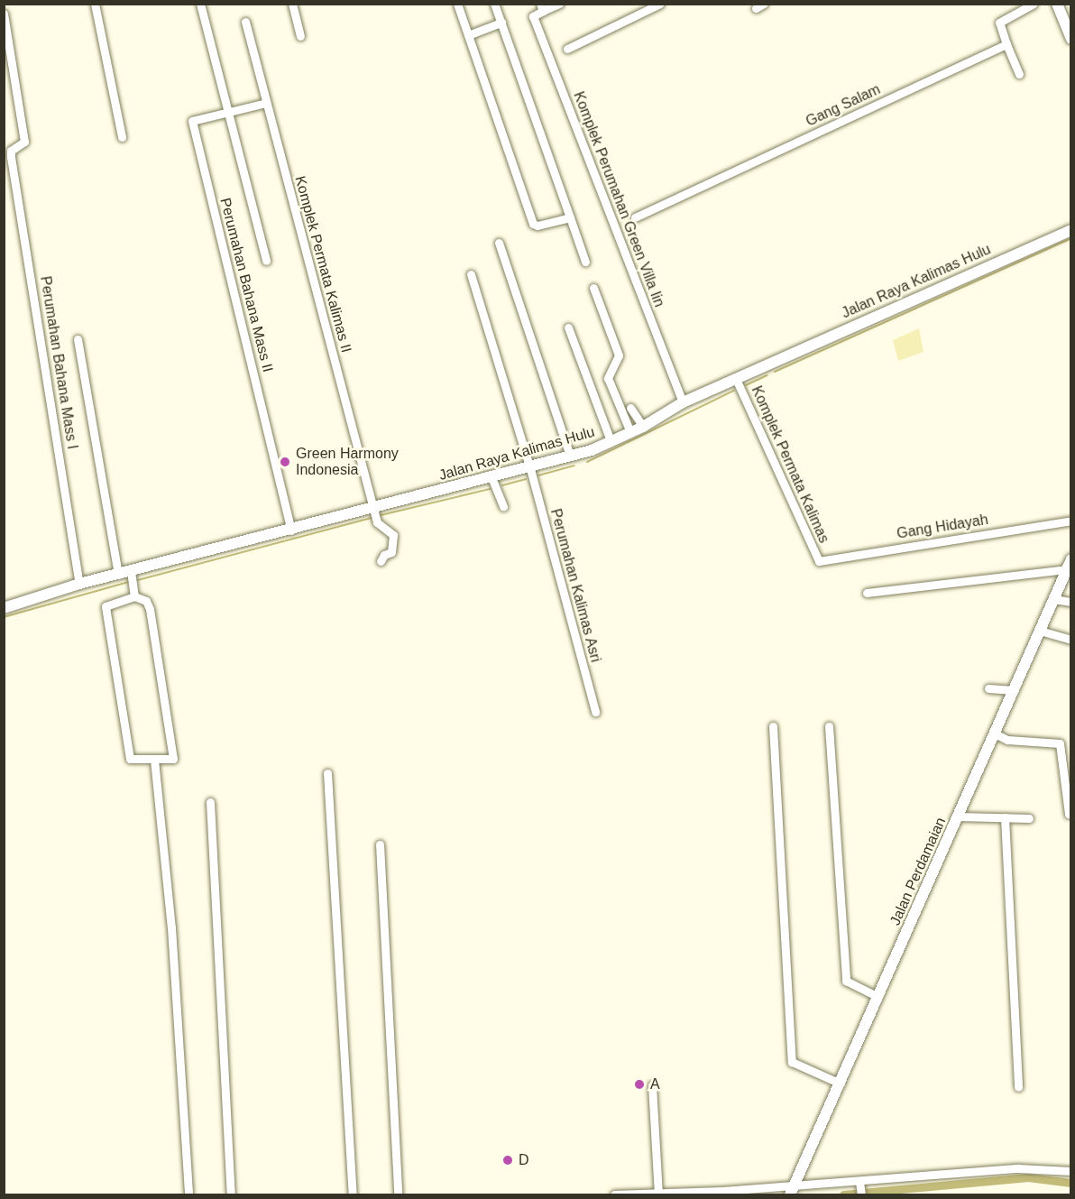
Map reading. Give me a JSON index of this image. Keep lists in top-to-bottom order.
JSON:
{
  "streets": {
    "street": [
      "Gang Salam",
      "Komplek Perumahan Green Villa Iin",
      "Komplek Permata Kalimas II",
      "Jalan Raya Kalimas Hulu",
      "Perumahan Bahana Mass II",
      "Perumahan Bahana Mass I",
      "Komplek Permata Kalimas",
      "Gang Hidayah",
      "Perumahan Kalimas Asri",
      "Jalan Perdamaian"
    ]
  },
  "crossings": [
    ["Komplek Perumahan Green Villa Iin", "Jalan Raya Kalimas Hulu"],
    ["Komplek Permata Kalimas II", "Jalan Raya Kalimas Hulu"],
    ["Komplek Permata Kalimas II", "Perumahan Bahana Mass II"],
    ["Jalan Raya Kalimas Hulu", "Perumahan Bahana Mass II"],
    ["Jalan Raya Kalimas Hulu", "Perumahan Bahana Mass I"],
    ["Jalan Raya Kalimas Hulu", "Komplek Permata Kalimas"],
    ["Jalan Raya Kalimas Hulu", "Perumahan Kalimas Asri"],
    ["Komplek Permata Kalimas", "Gang Hidayah"]
  ],
  "places": ["Green Harmony Indonesia", "A", "D"]
}
